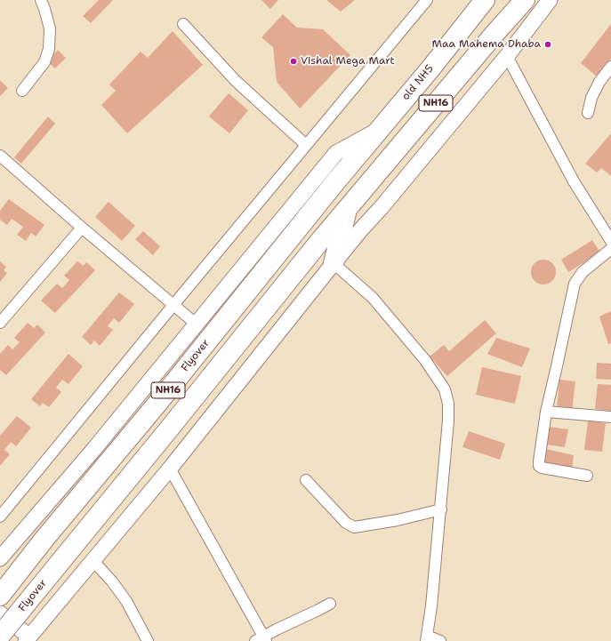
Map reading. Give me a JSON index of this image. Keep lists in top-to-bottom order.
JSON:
{
  "streets": {
    "highway": ["old NH5", "NH16", "Flyover"]
  },
  "crossings": [
    ["old NH5", "Flyover"],
    ["NH16", "Flyover"]
  ],
  "places": ["Maa Mahema Dhaba", "Vishal Mega Mart"]
}
